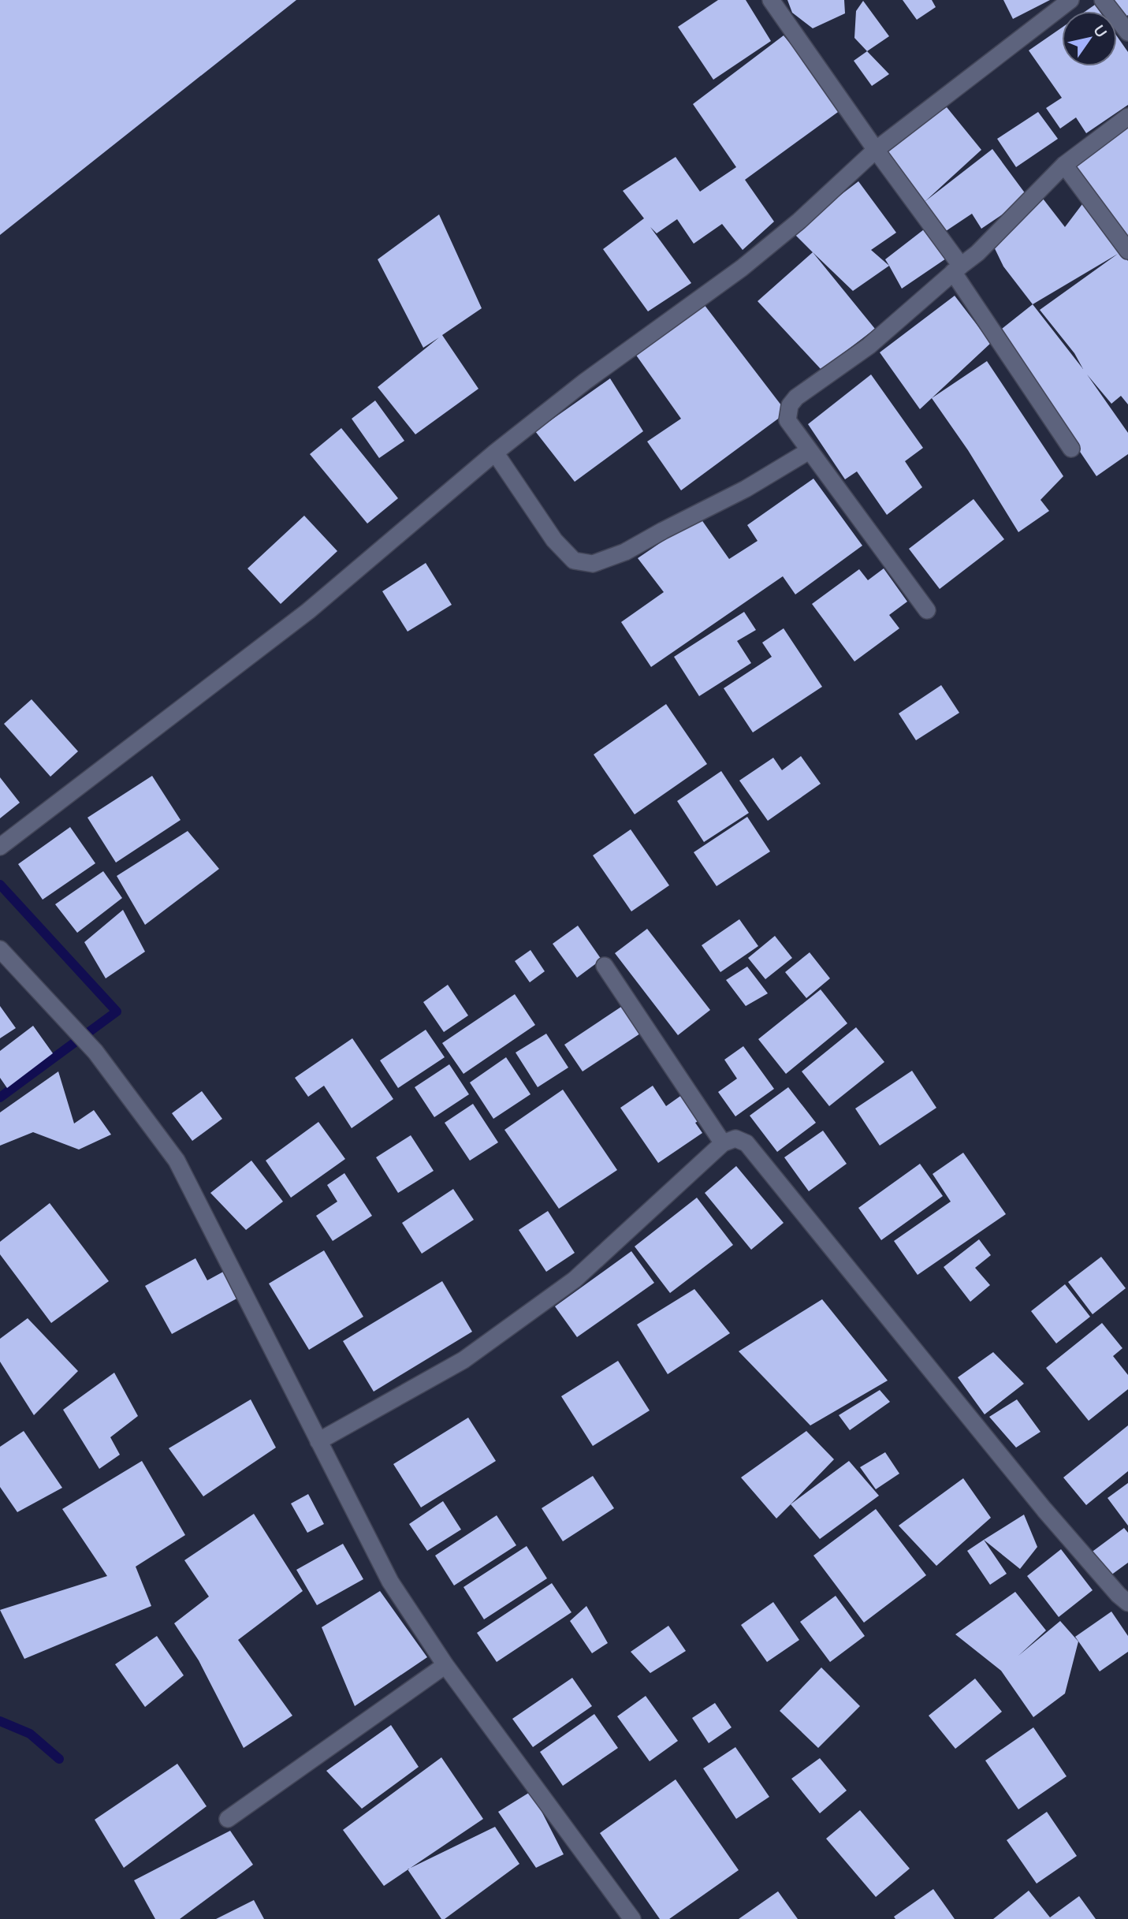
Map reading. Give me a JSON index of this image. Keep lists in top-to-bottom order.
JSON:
{
  "north": "top right"
}
